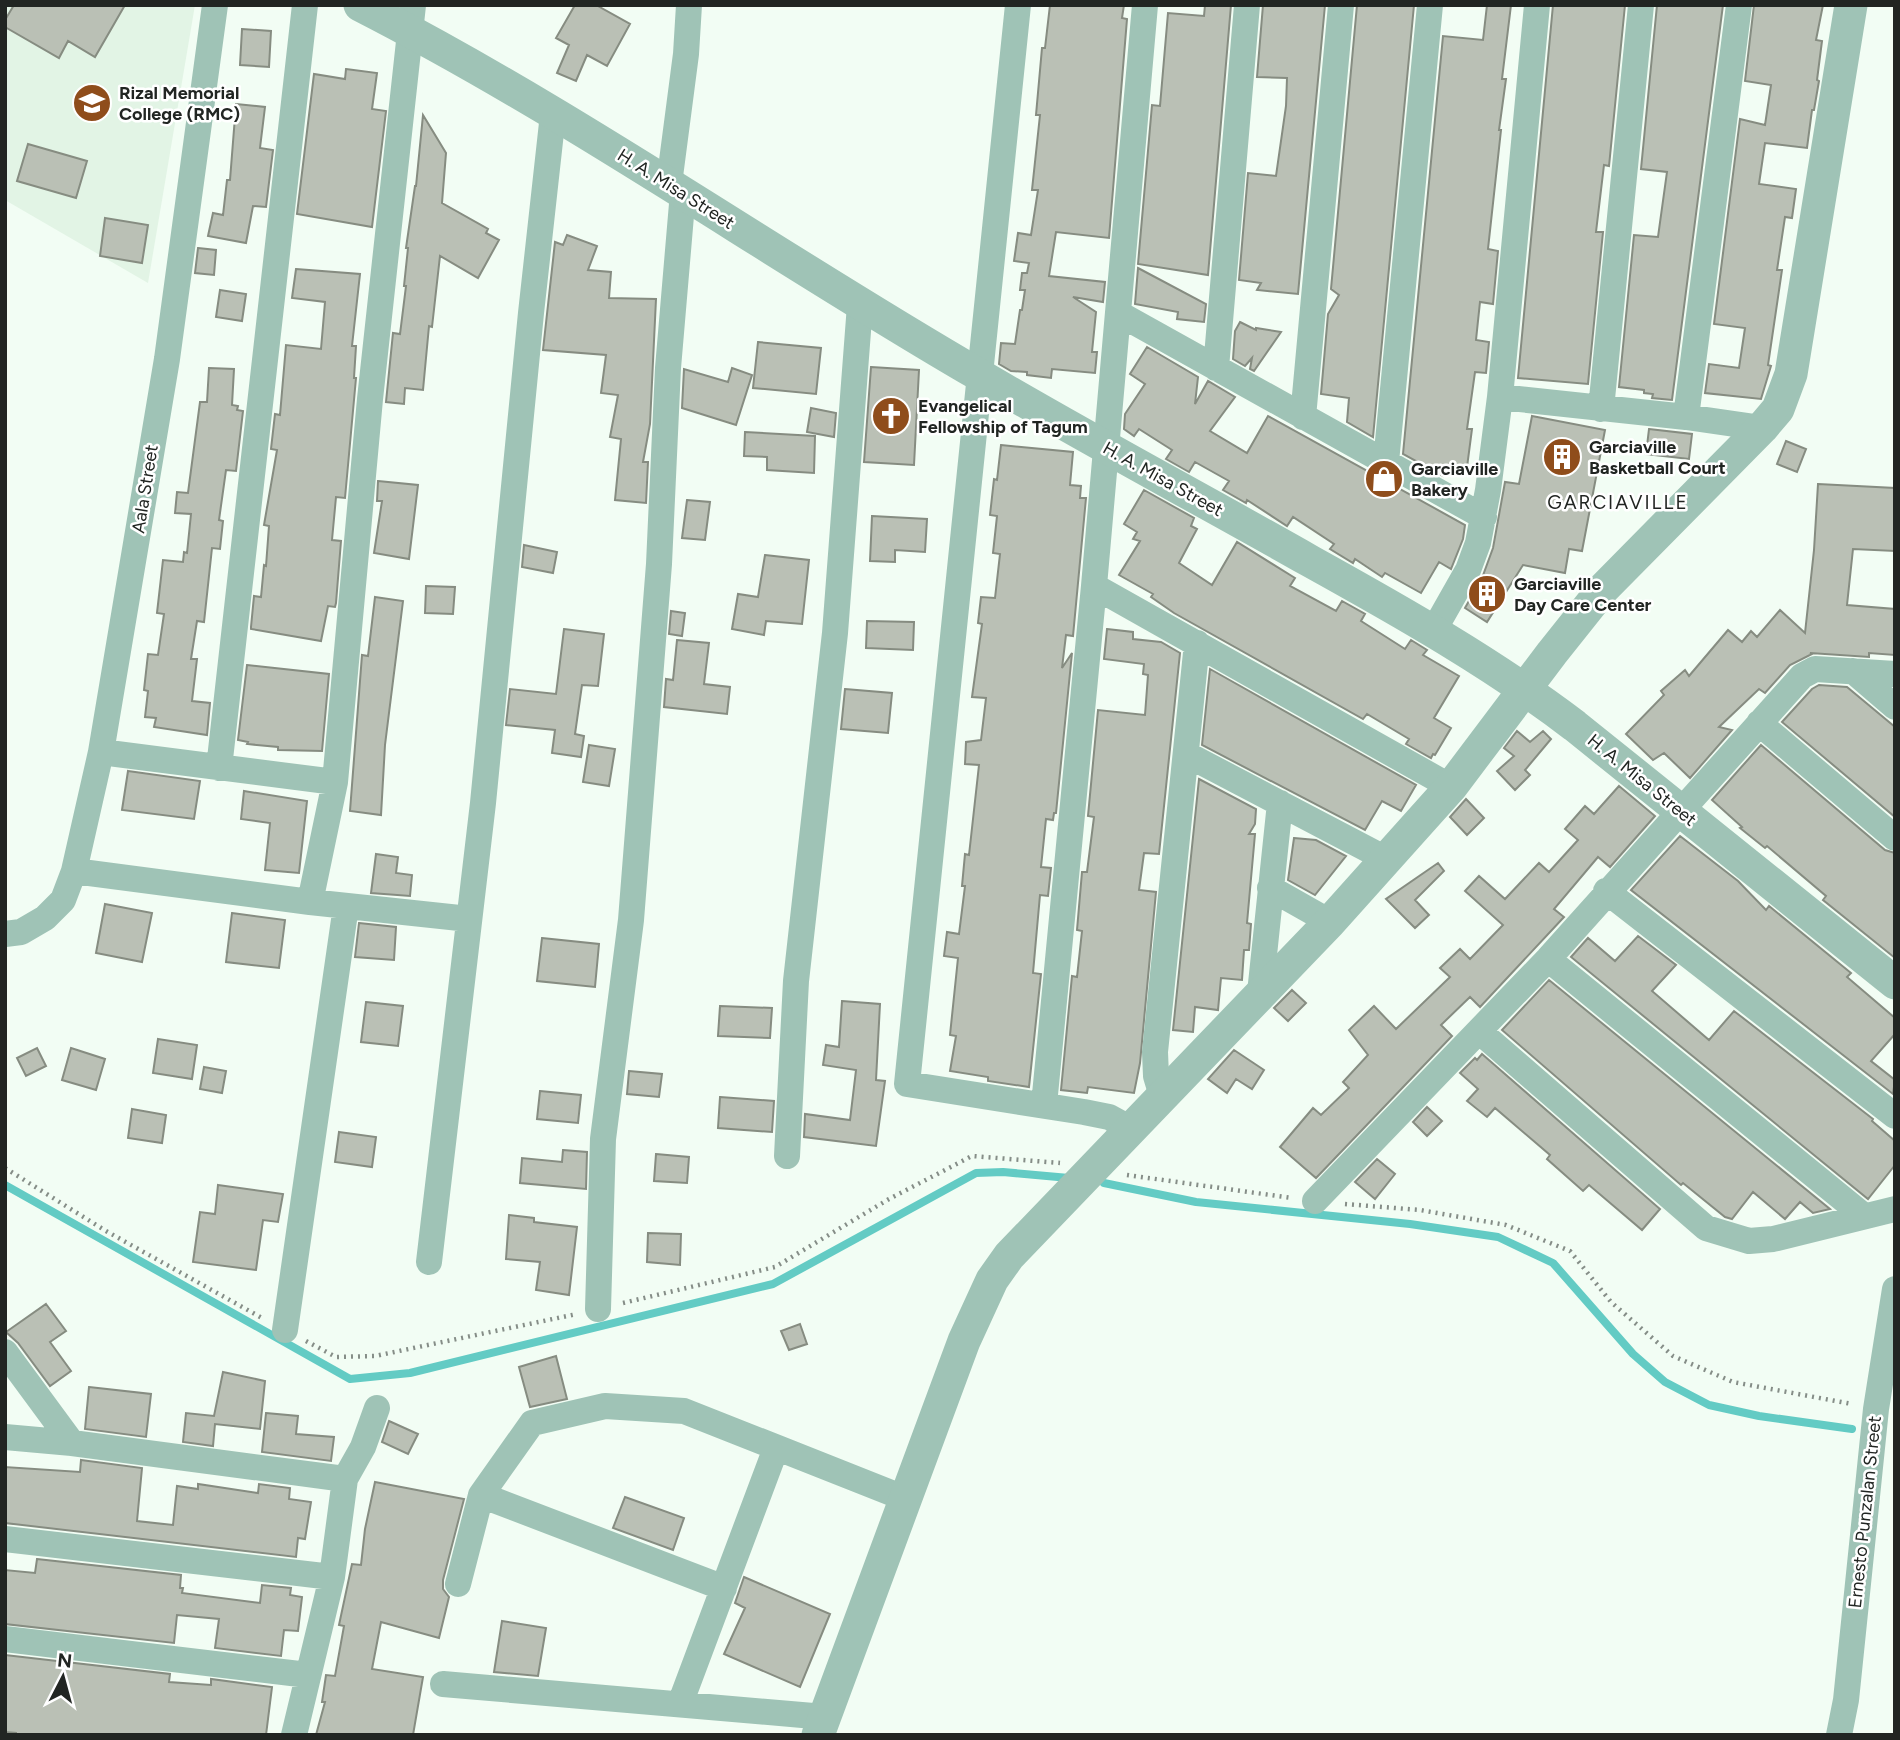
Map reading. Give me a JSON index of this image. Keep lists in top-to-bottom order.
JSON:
{
  "streets": {
    "street": ["H. A. Misa Street", "Aala Street", "Ernesto Punzalan Street"]
  },
  "districts": ["GARCIAVILLE"],
  "places": {
    "school or university": ["Rizal Memorial College (RMC)"],
    "church": ["Evangelical Fellowship of Tagum"],
    "building": ["Garciaville Basketball Court", "Garciaville Day Care Center"],
    "shop": ["Garciaville Bakery"]
  },
  "north": "top"
}
